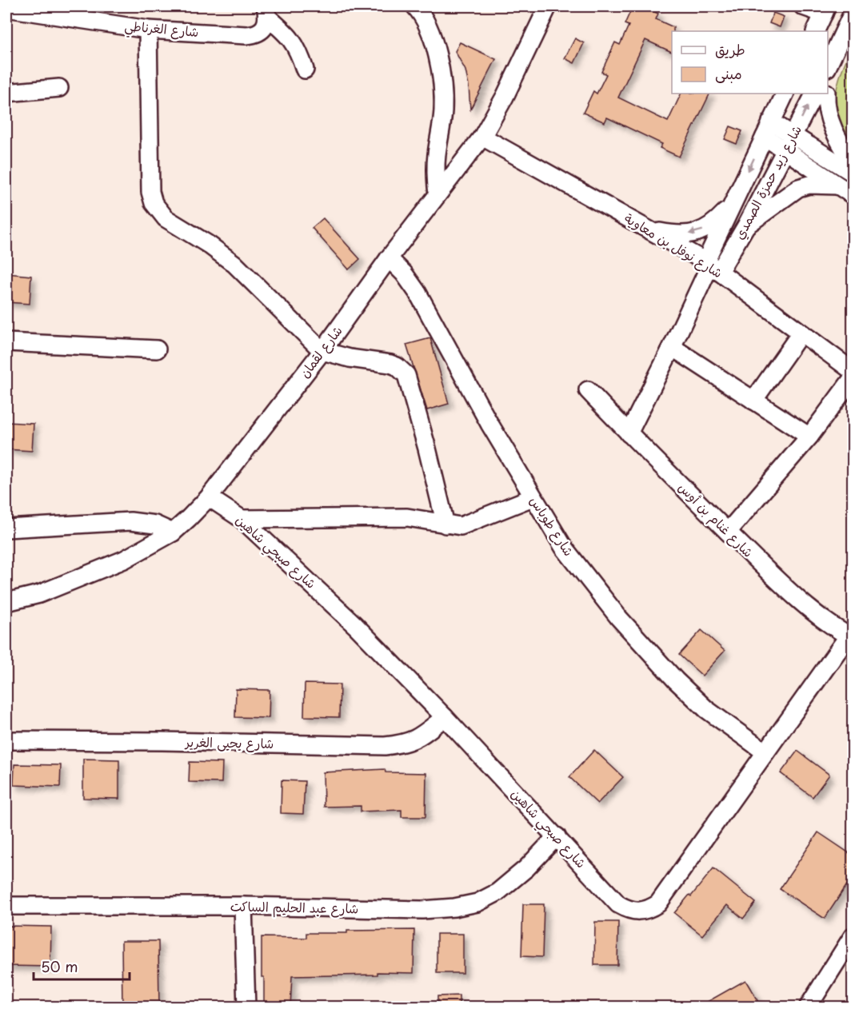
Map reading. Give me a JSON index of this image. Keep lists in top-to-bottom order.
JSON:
{
  "streets": {
    "street": [
      "شارع الغرناطي",
      "شارع زيد حمزة الصمدي",
      "شارع نوفل بن معاوية",
      "شارع لقمان",
      "شارع غنام بن أوس",
      "شارع طوباس",
      "شارع صبحي شاهين",
      "شارع يحيى الغرير",
      "شارع عبد الحليم الساكت"
    ]
  },
  "crossings": [
    ["شارع زيد حمزة الصمدي", "شارع نوفل بن معاوية"],
    ["شارع نوفل بن معاوية", "شارع لقمان"],
    ["شارع لقمان", "شارع طوباس"],
    ["شارع لقمان", "شارع صبحي شاهين"],
    ["شارع غنام بن أوس", "شارع صبحي شاهين"],
    ["شارع طوباس", "شارع صبحي شاهين"],
    ["شارع صبحي شاهين", "شارع يحيى الغرير"],
    ["شارع صبحي شاهين", "شارع عبد الحليم الساكت"]
  ],
  "legend": ["طريق", "مبنى"],
  "scale_bar": "50 m"
}
